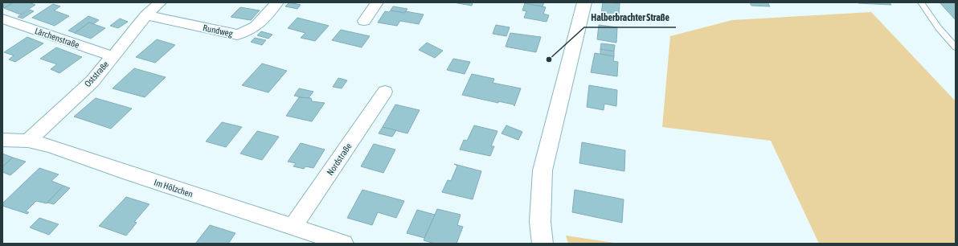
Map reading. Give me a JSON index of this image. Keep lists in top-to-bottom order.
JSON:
{
  "streets": {
    "street": [
      "Rundweg",
      "Lärchenstraße",
      "Oststraße",
      "Nordstraße",
      "Im Hölzchen"
    ]
  },
  "crossings": [
    ["Rundweg", "Oststraße"],
    ["Lärchenstraße", "Oststraße"],
    ["Oststraße", "Im Hölzchen"],
    ["Nordstraße", "Im Hölzchen"]
  ],
  "places": ["Halberbrachter Straße"]
}
